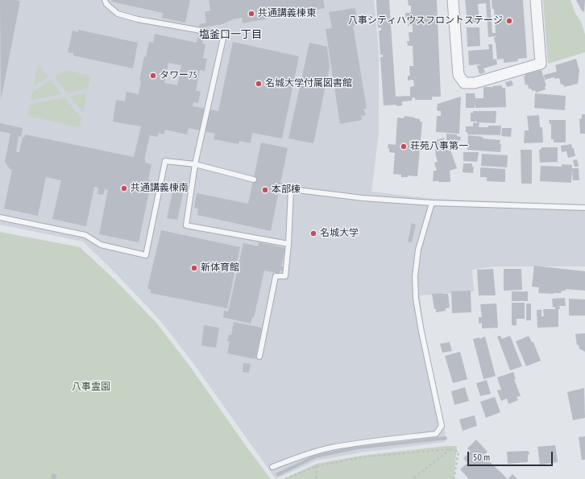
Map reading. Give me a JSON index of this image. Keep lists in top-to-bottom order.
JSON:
{
  "districts": ["塩釜口一丁目"],
  "parks": ["八事霊園"],
  "places": [
    "共通講義棟東",
    "八事シティハウスフロントステージ",
    "タワー75",
    "名城大学付属図書館",
    "荘苑八事第一",
    "共通講義棟南",
    "本部棟",
    "名城大学",
    "新体育館"
  ],
  "scale_bar": "50 m"
}
